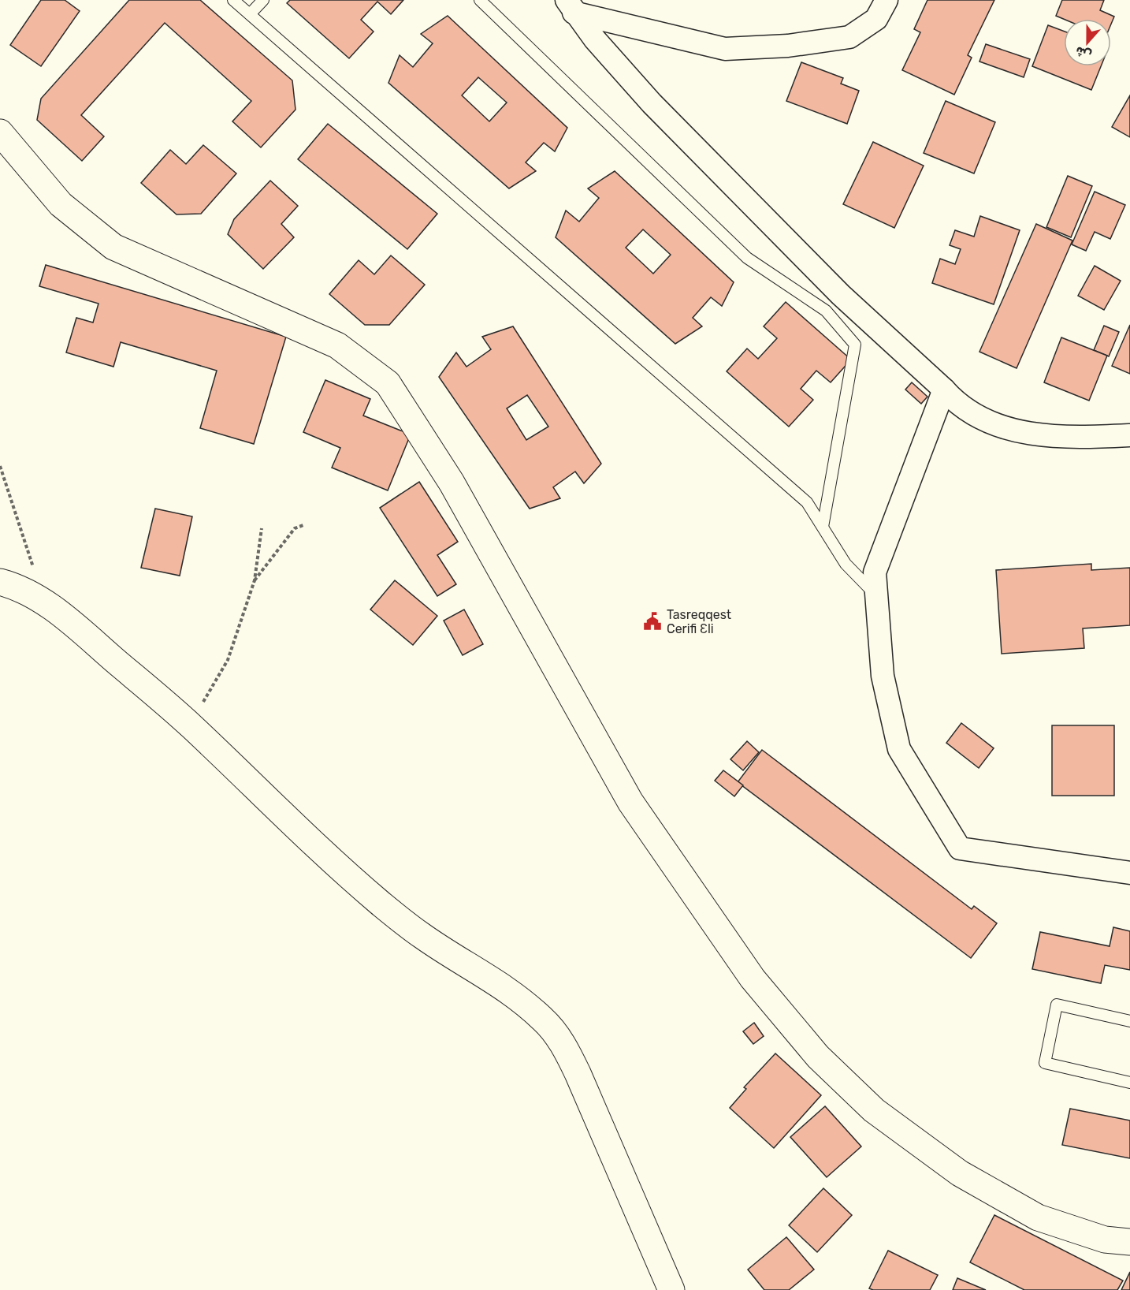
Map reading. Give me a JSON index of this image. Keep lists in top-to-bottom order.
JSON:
{
  "places": {
    "public building": ["Tasreqqest Cerifi Ɛli"]
  },
  "north": "bottom"
}
